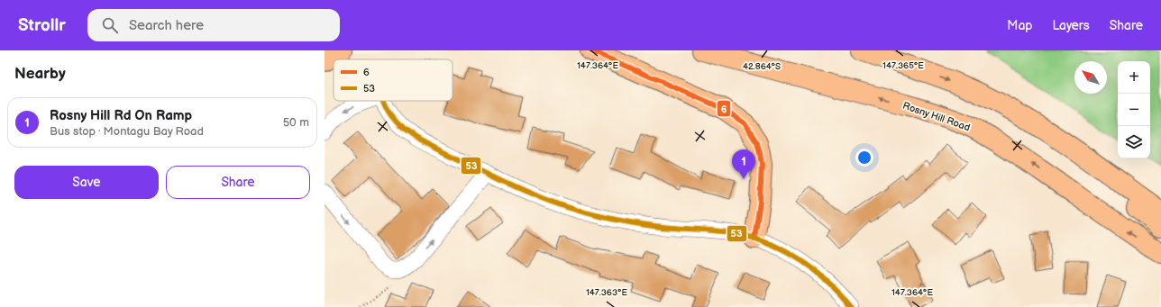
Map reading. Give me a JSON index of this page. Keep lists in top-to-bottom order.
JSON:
{
  "streets": {
    "main road": ["Rosny Hill Road"]
  },
  "lines": ["transit line 6", "transit line 53"],
  "legend": ["6", "53"],
  "north": "top left",
  "page": {
    "header": "Strollr",
    "search": "Search here",
    "nav": ["Map", "Layers", "Share"],
    "heading": "Nearby",
    "map_buttons": ["+", "−"],
    "list": [
      {
        "mark": "1",
        "name": "Rosny Hill Rd On Ramp",
        "note": "Bus stop · Montagu Bay Road",
        "value": "50 m"
      }
    ],
    "pins": "1",
    "buttons": ["Save", "Share"]
  },
  "coordinates": [
    "147.364°E",
    "147.365°E",
    "42.864°S",
    "147.363°E"
  ]
}
